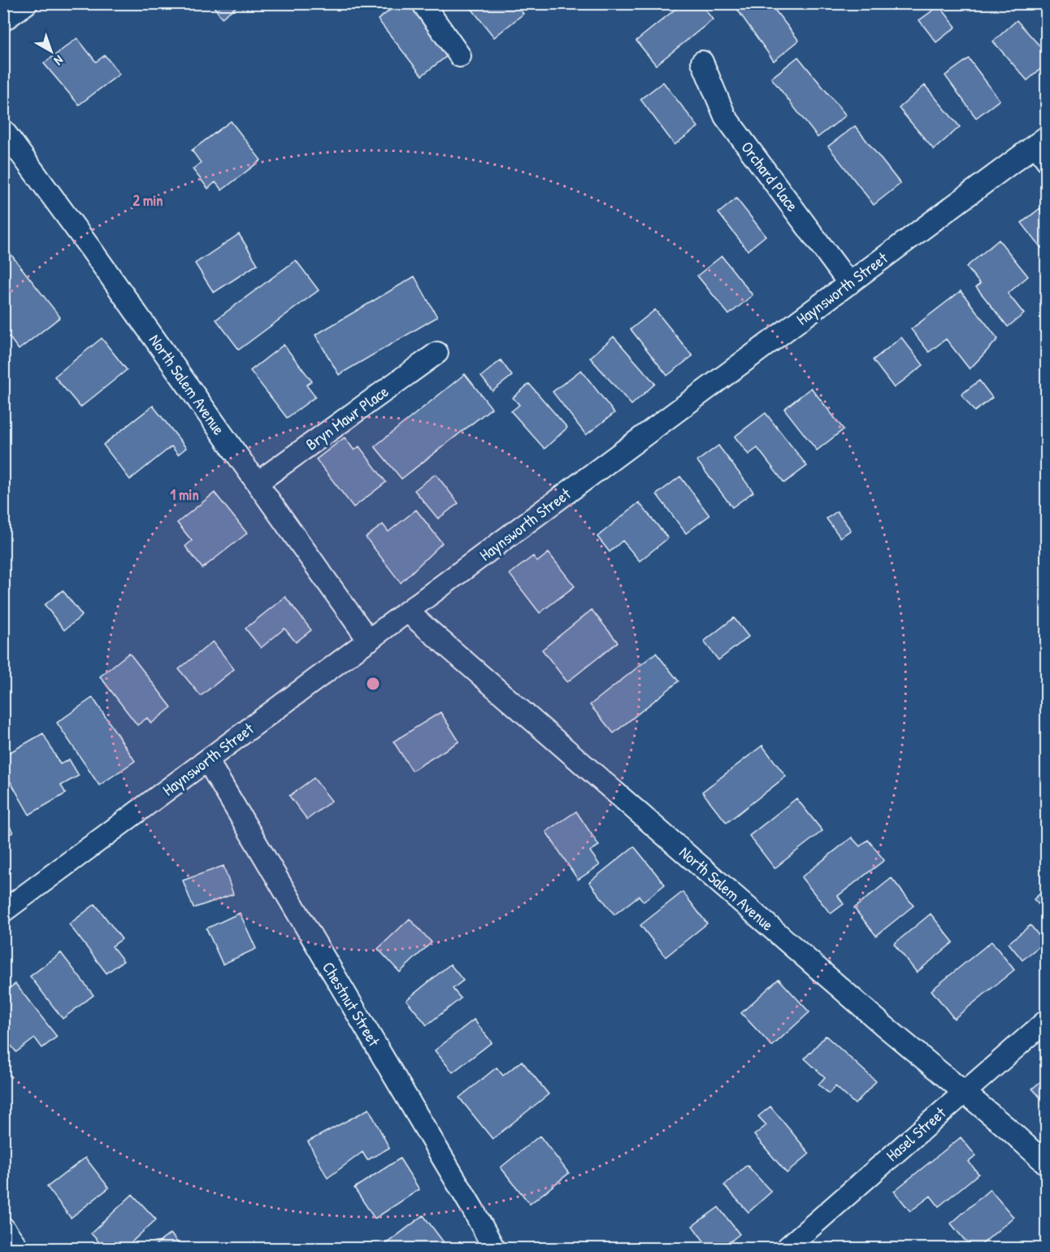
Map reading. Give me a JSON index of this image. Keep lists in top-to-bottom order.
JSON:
{
  "streets": {
    "street": [
      "Orchard Place",
      "Haynsworth Street",
      "North Salem Avenue",
      "Bryn Mawr Place",
      "Chestnut Street",
      "Hasel Street"
    ]
  },
  "crossings": [
    ["Orchard Place", "Haynsworth Street"],
    ["Haynsworth Street", "North Salem Avenue"],
    ["Haynsworth Street", "Chestnut Street"],
    ["North Salem Avenue", "Bryn Mawr Place"],
    ["North Salem Avenue", "Hasel Street"]
  ],
  "north": "bottom right",
  "rings": ["2 min", "1 min"]
}
